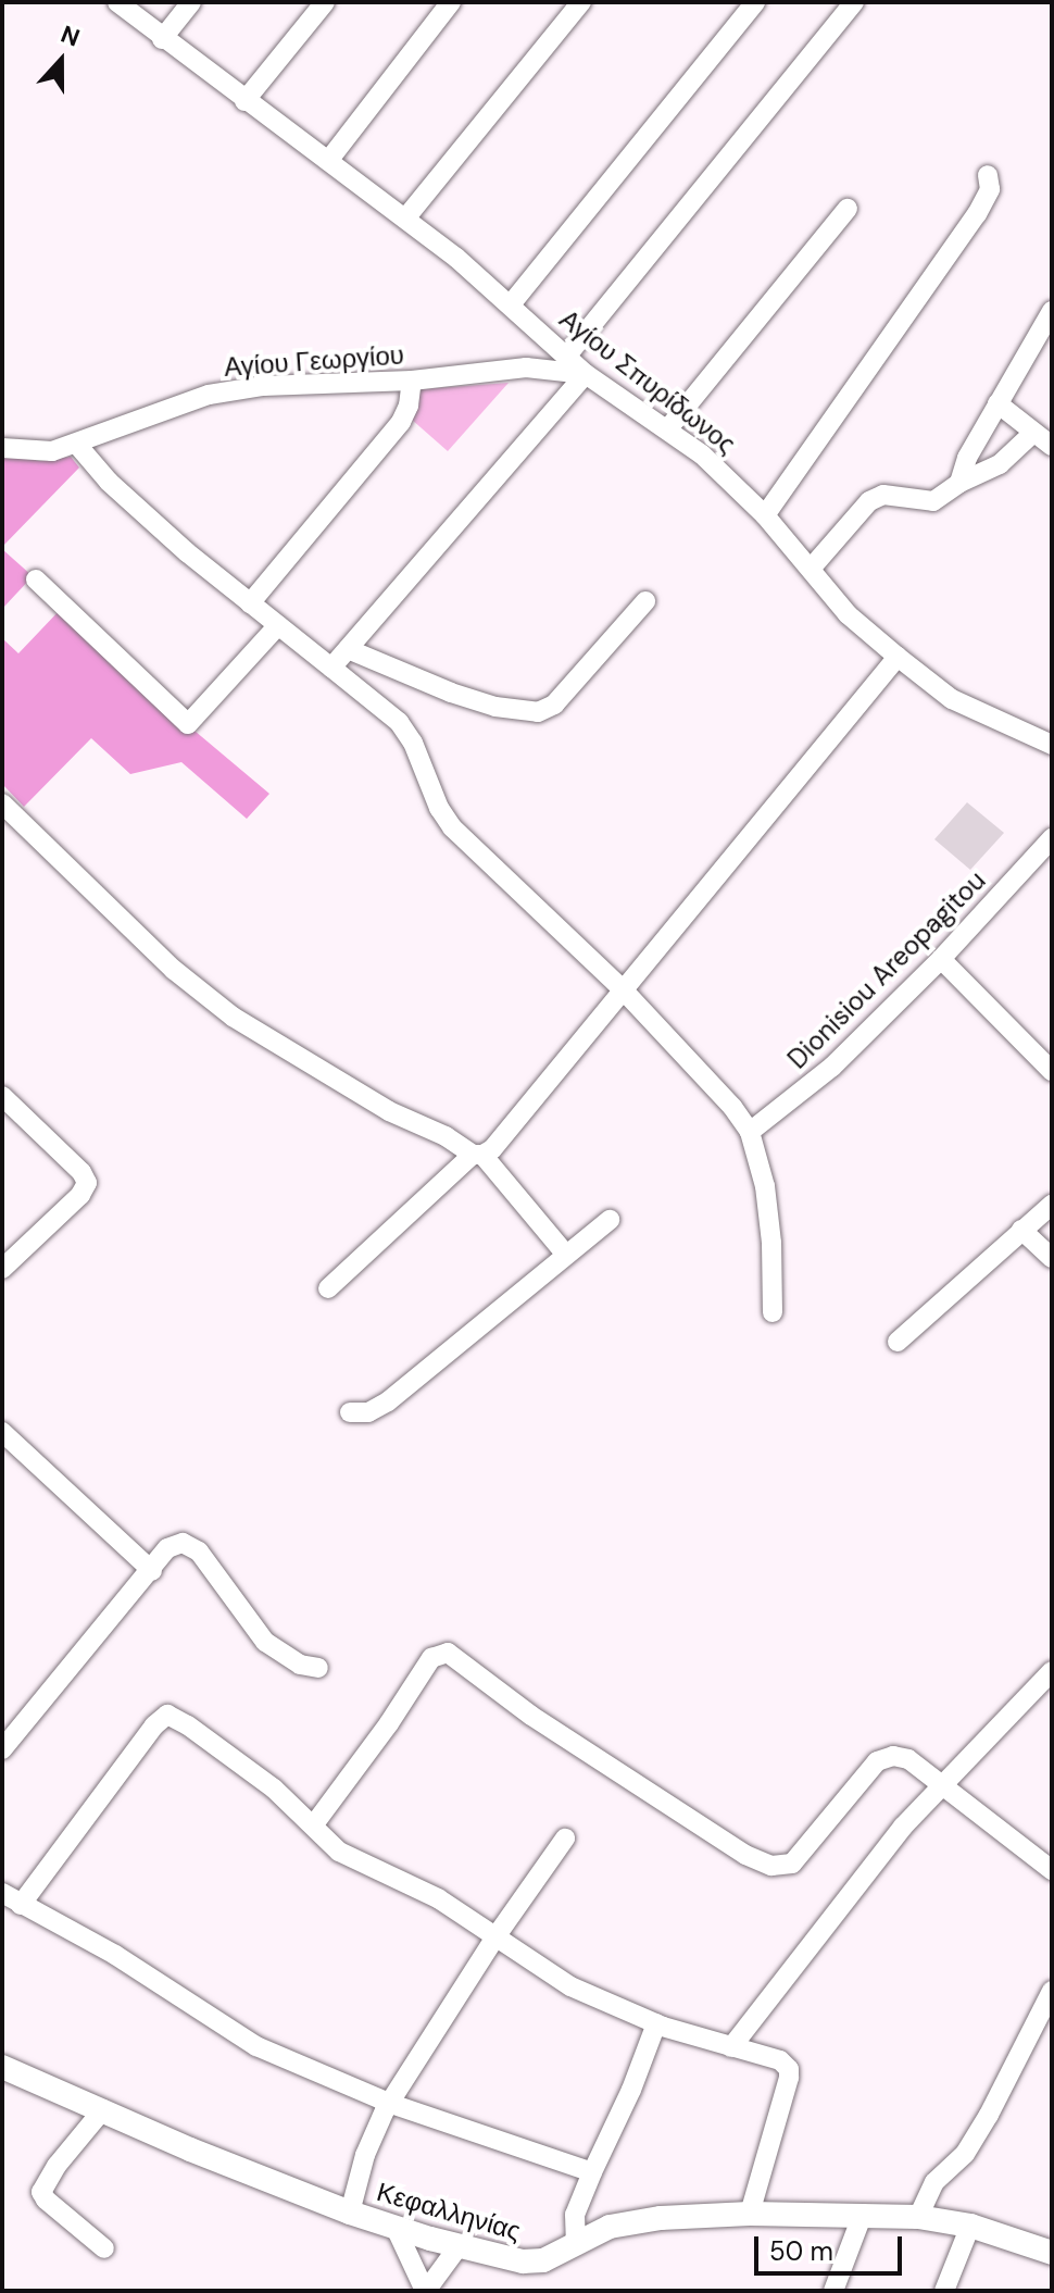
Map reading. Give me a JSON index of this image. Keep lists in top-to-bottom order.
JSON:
{
  "streets": {
    "street": [
      "Αγίου Γεωργίου",
      "Αγίου Σπυρίδωνος",
      "Dionisiou Areopagitou",
      "Κεφαλληνίας"
    ]
  },
  "crossings": [
    ["Αγίου Γεωργίου", "Αγίου Σπυρίδωνος"]
  ],
  "scale_bar": "50 m",
  "north": "top"
}
